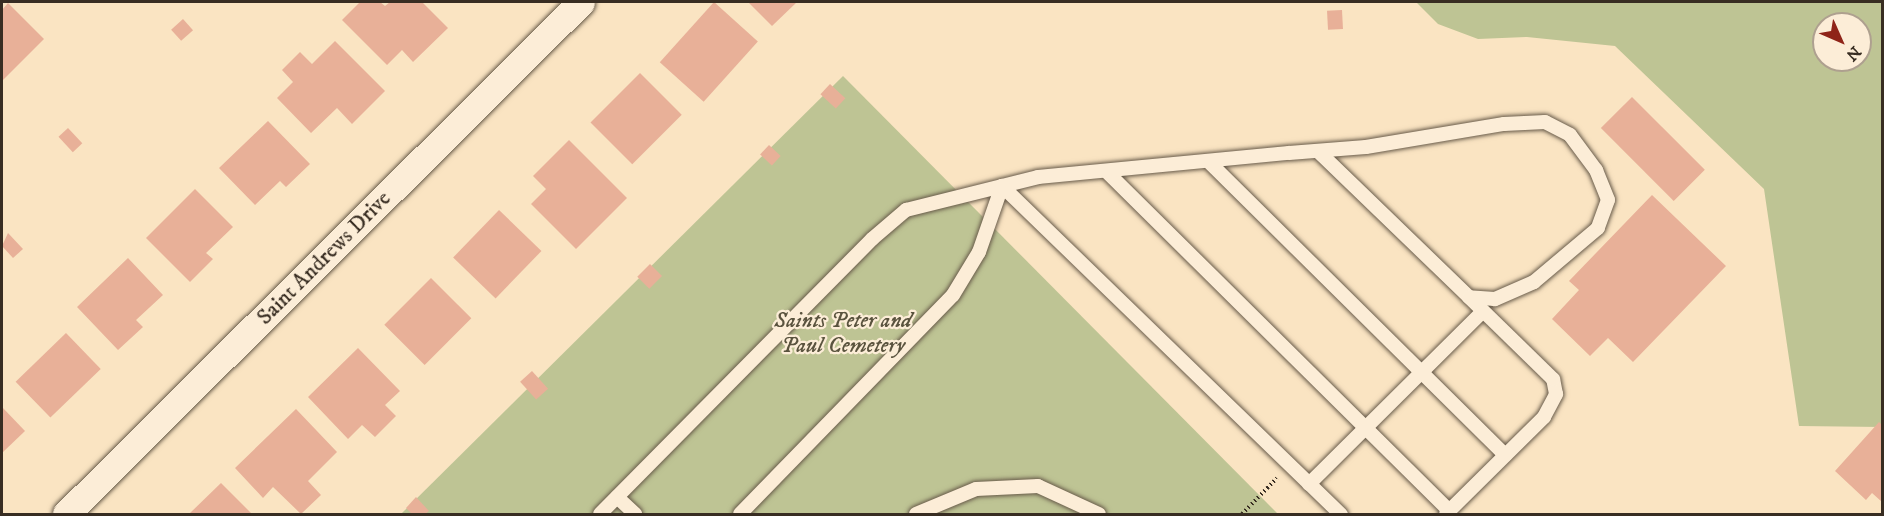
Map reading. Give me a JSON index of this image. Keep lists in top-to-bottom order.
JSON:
{
  "streets": {
    "street": ["Saint Andrews Drive"]
  },
  "parks": ["Saints Peter and Paul Cemetery"],
  "north": "bottom right"
}
